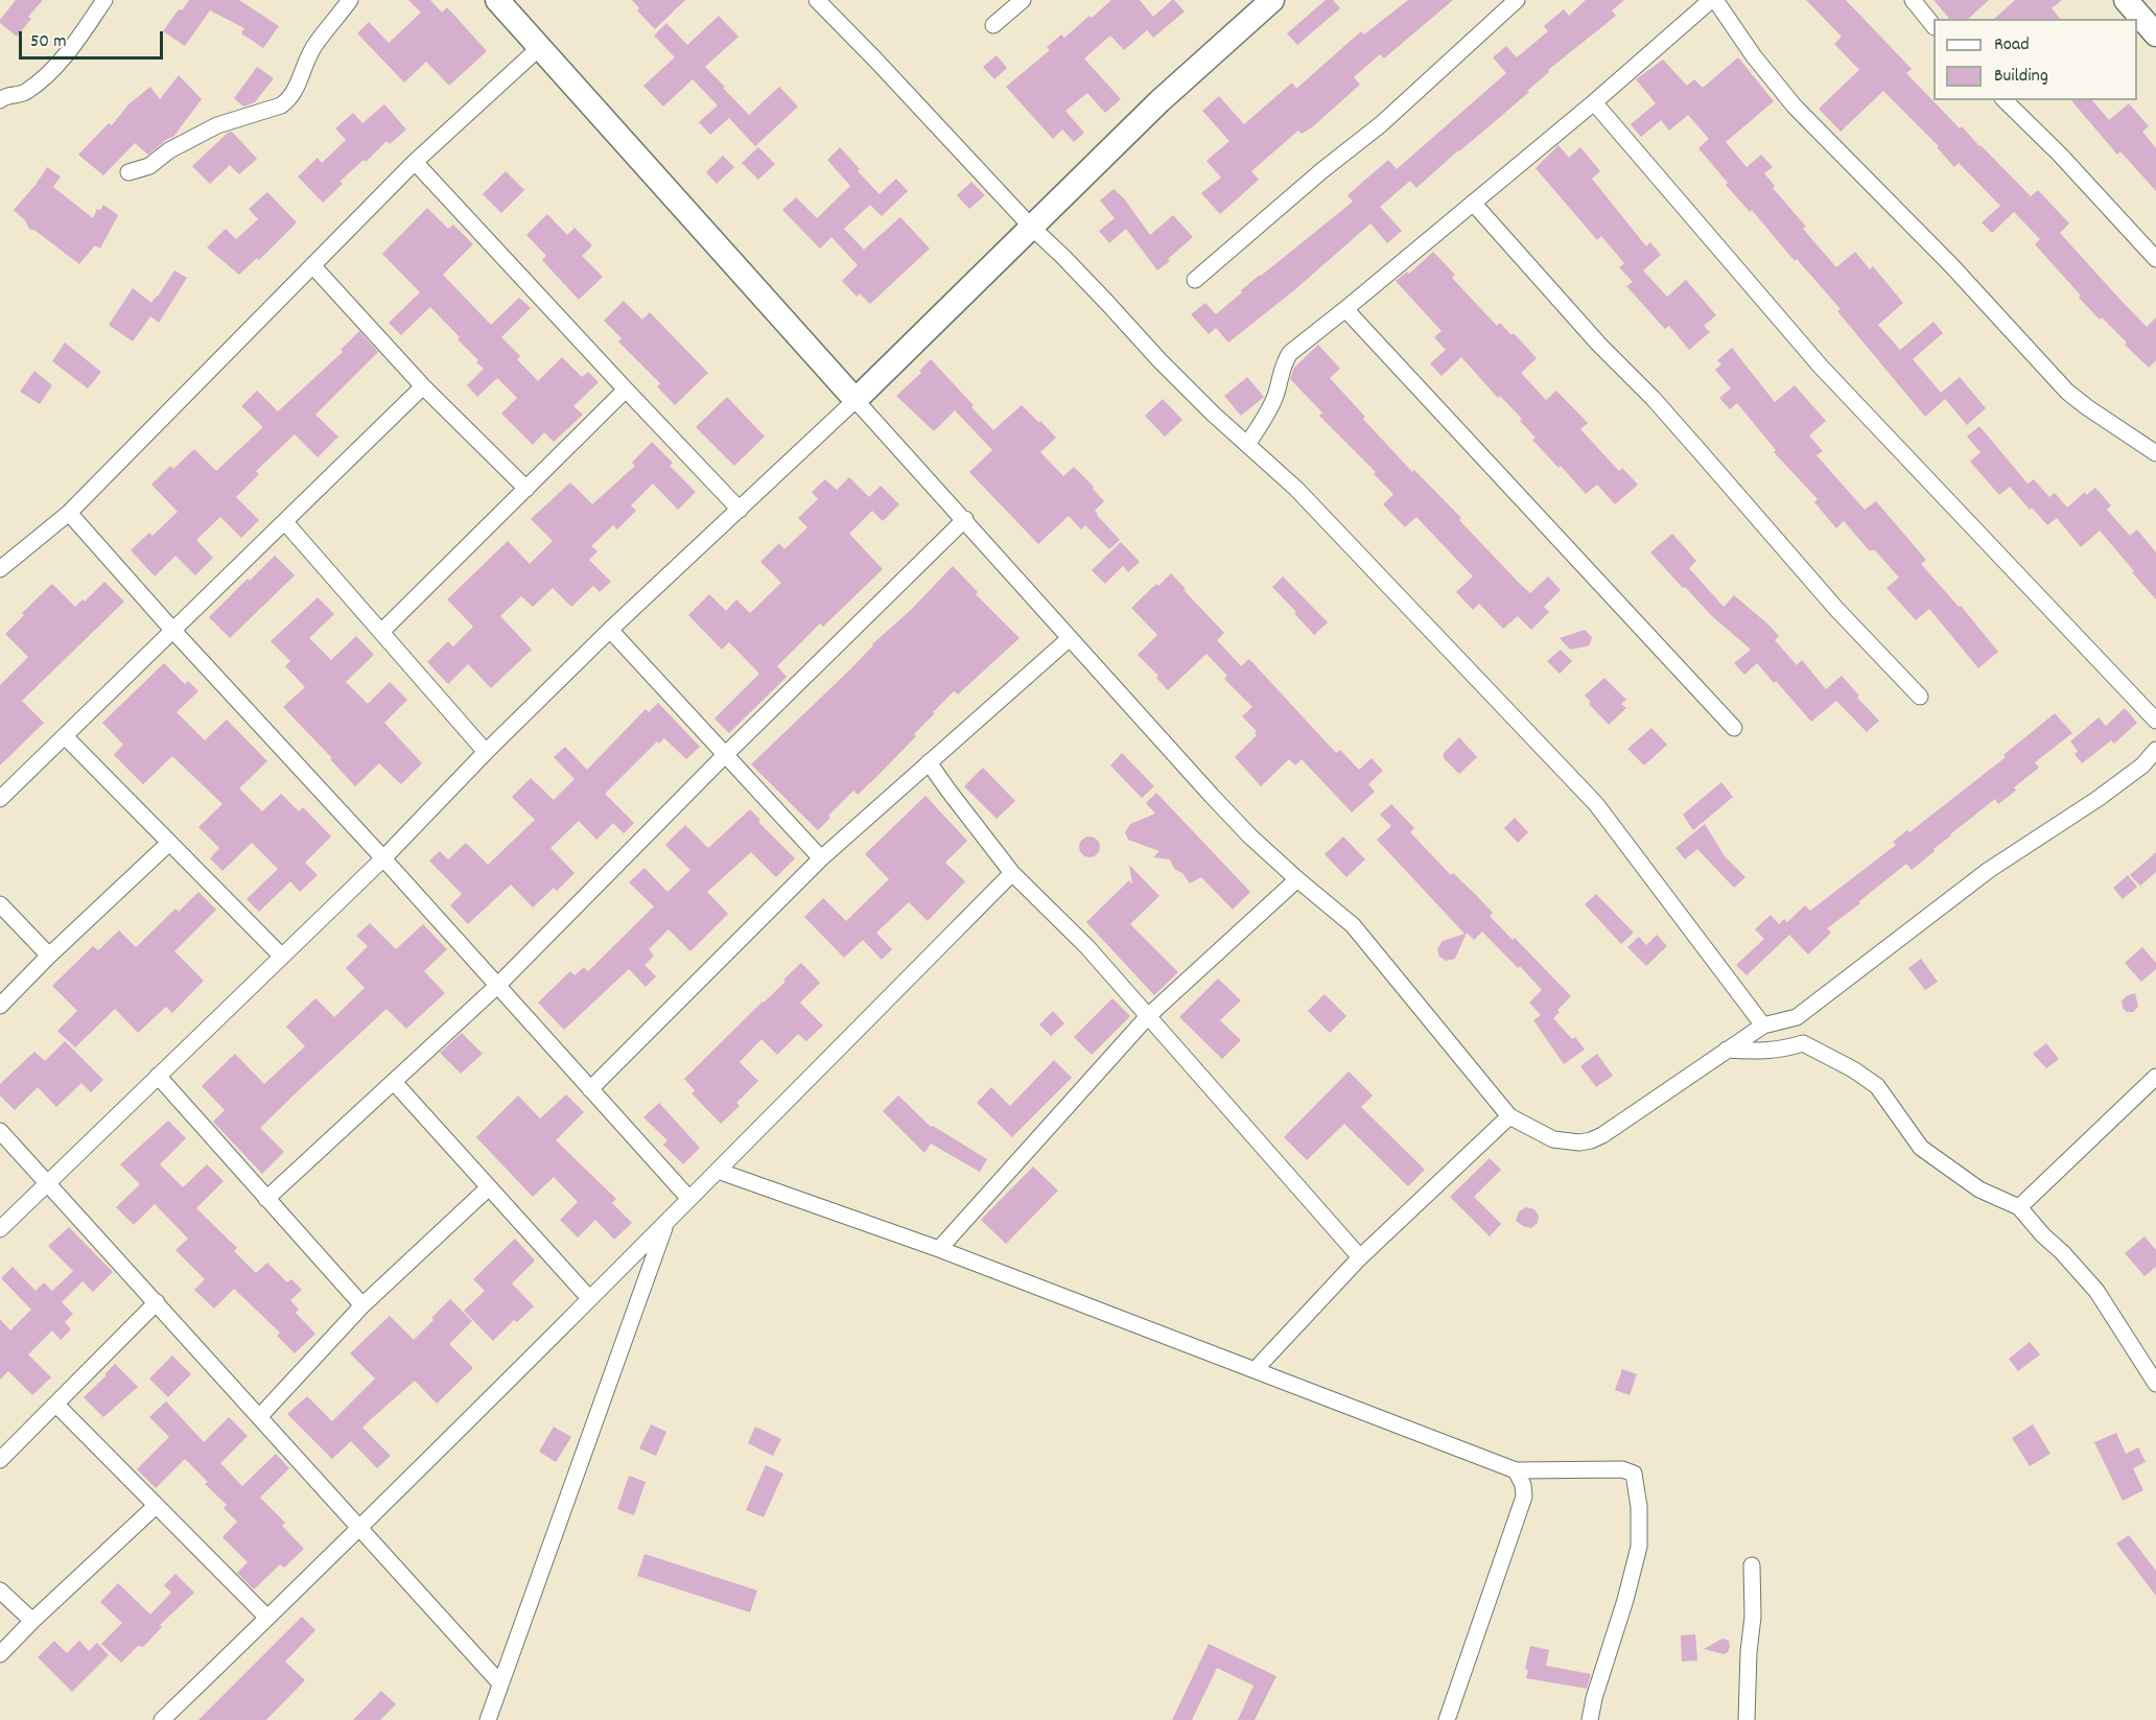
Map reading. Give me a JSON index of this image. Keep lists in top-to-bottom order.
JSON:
{
  "legend": ["Road", "Building"],
  "scale_bar": "50 m"
}
